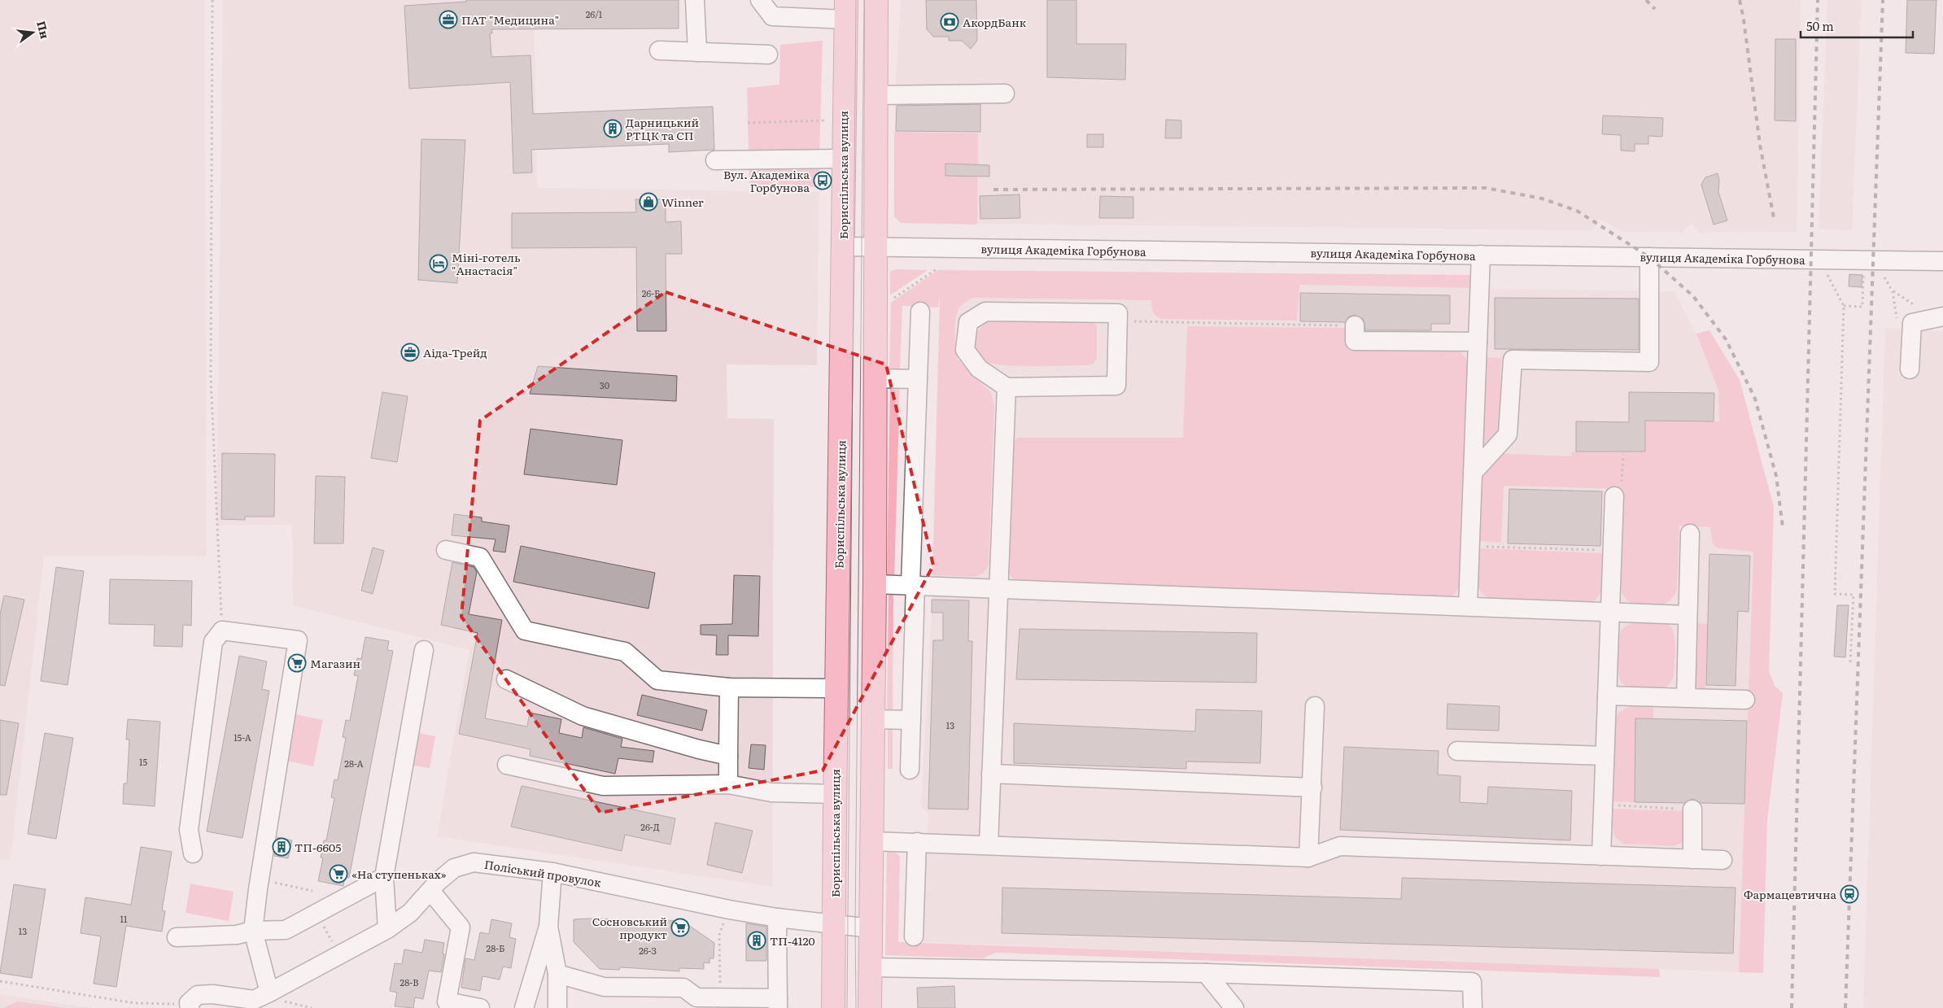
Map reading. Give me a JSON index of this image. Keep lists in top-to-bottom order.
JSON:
{
  "streets": {
    "main road": ["Бориспільська вулиця"],
    "street": ["вулиця Академіка Горбунова", "Поліський провулок"]
  },
  "crossings": [
    ["Бориспільська вулиця", "вулиця Академіка Горбунова"],
    ["Бориспільська вулиця", "Поліський провулок"]
  ],
  "places": {
    "office": ["ПАТ \"Медицина\"", "Аіда-Трейд"],
    "bank": ["АкордБанк"],
    "building": ["Дарницький РТЦК та СП", "ТП-6605", "ТП-4120"],
    "bus stop": ["Вул. Академіка Горбунова"],
    "shop": ["Winner"],
    "hotel": ["Міні-готель \"Анастасія\""],
    "supermarket": ["Магазин", "«На ступеньках»", "Сосновський продукт"],
    "station": ["Фармацевтична"]
  },
  "house_numbers": [
    "26/1",
    "26-Б",
    "30",
    "13",
    "15-А",
    "15",
    "28-А",
    "26-Д",
    "11",
    "13",
    "28-Б",
    "26-З",
    "28-В"
  ],
  "scale_bar": "50 m",
  "north": "right"
}
